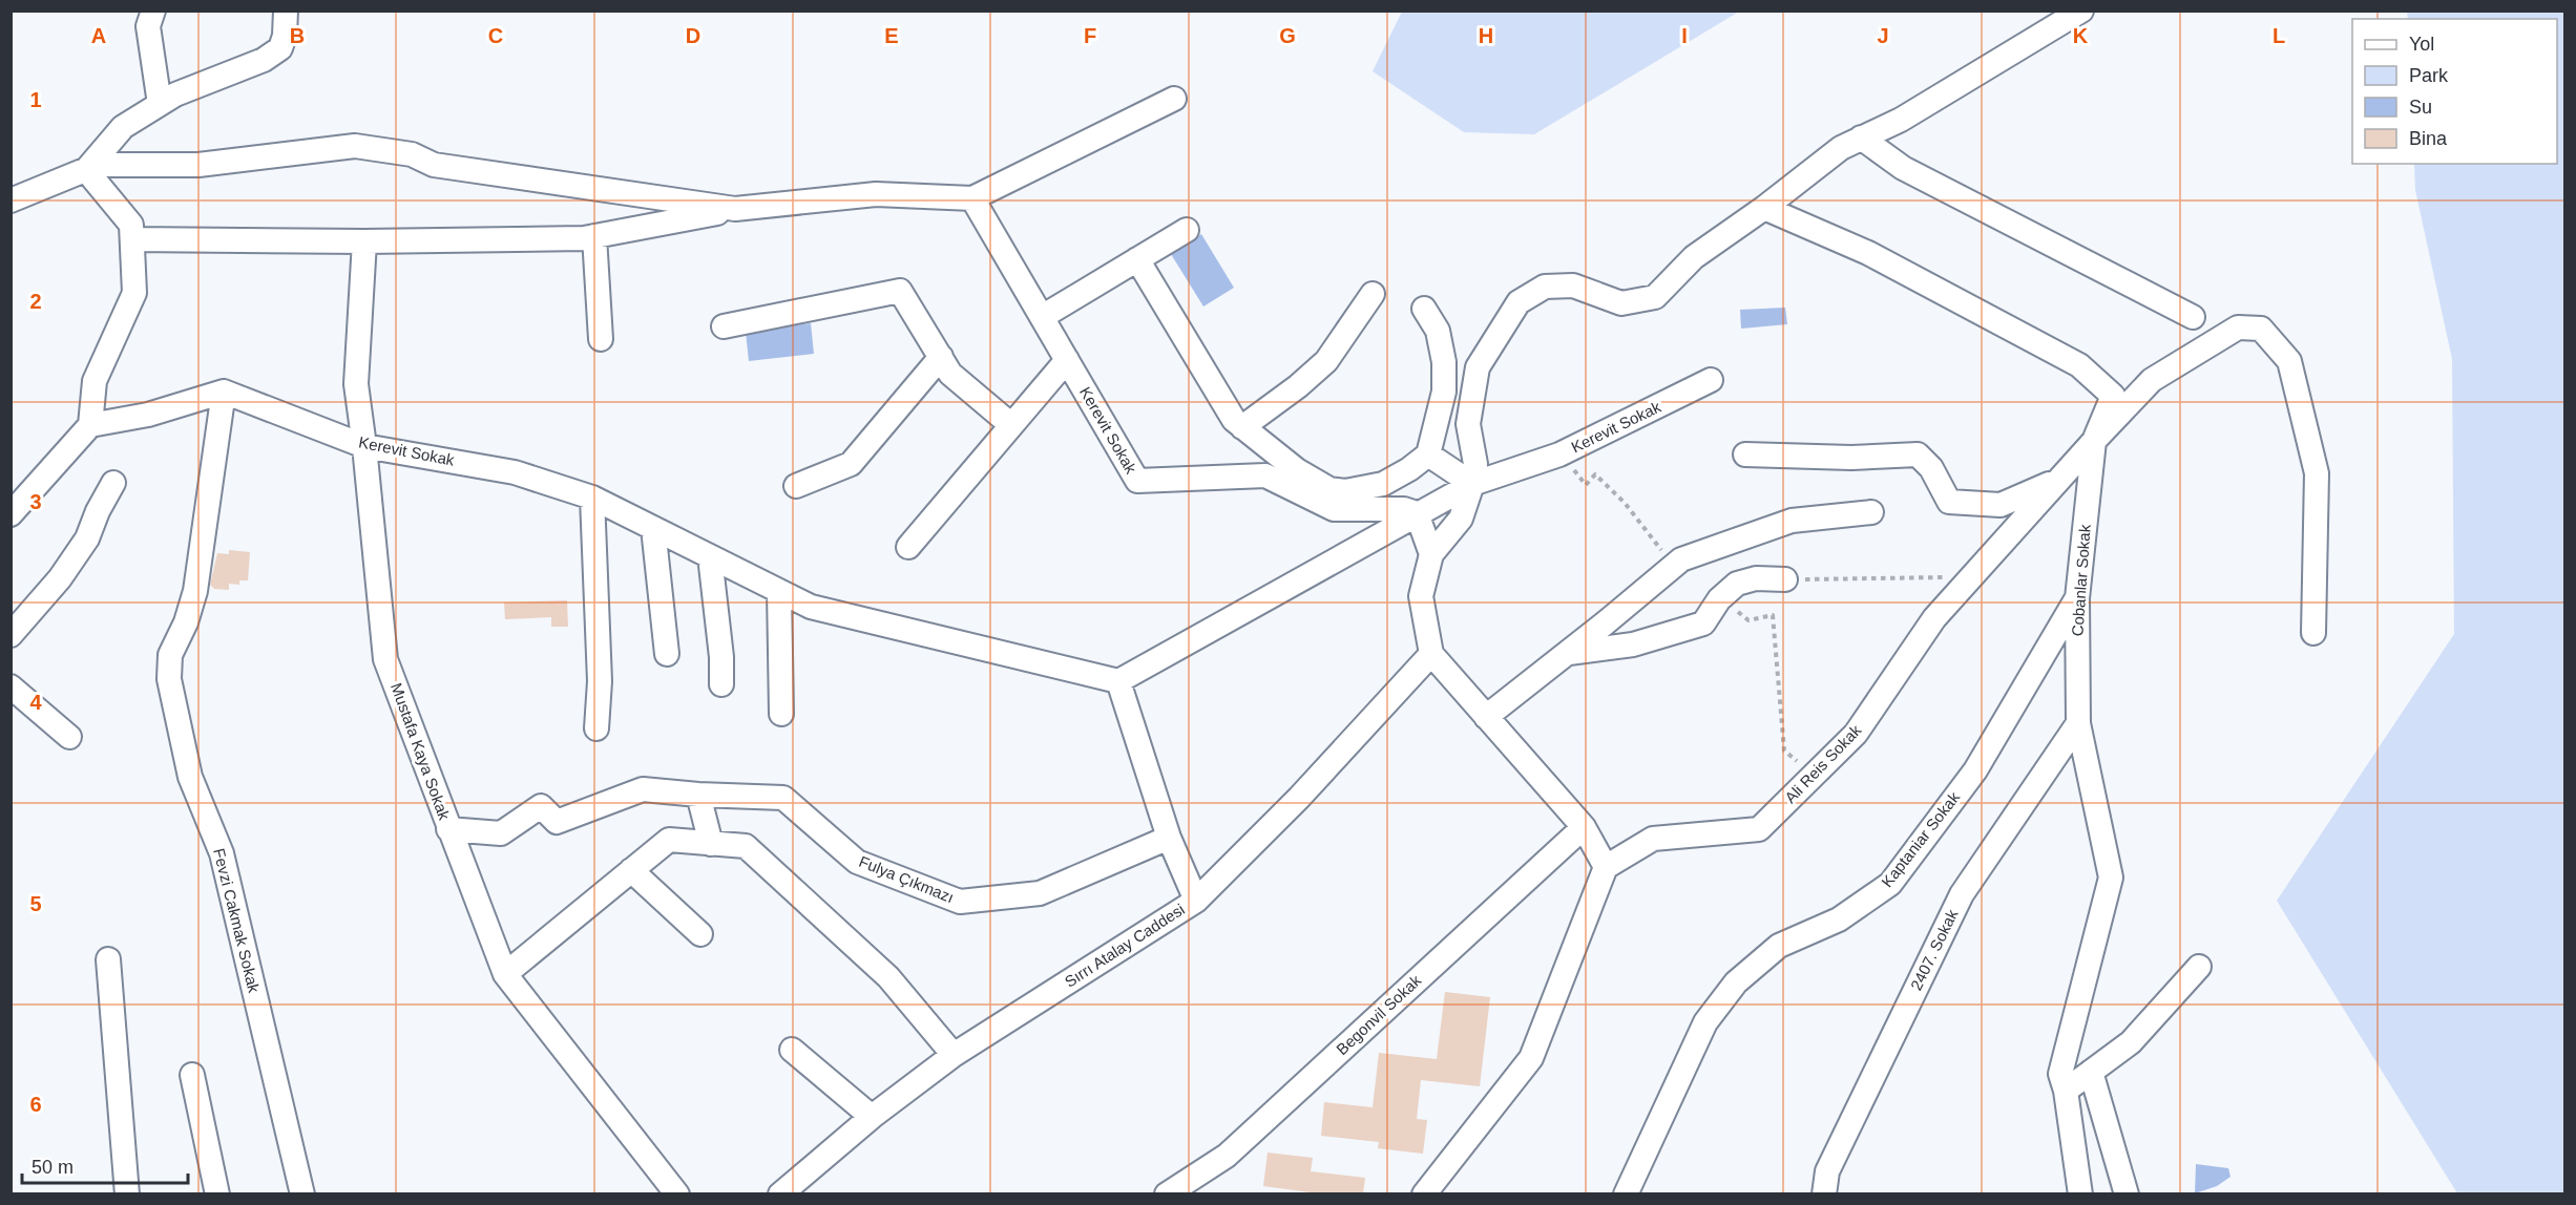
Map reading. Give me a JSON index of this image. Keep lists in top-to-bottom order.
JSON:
{
  "streets": {
    "street": [
      "Kerevit Sokak",
      "Cobanlar Sokak",
      "Mustafa Kaya Sokak",
      "Ali Reis Sokak",
      "Kaptaniar Sokak",
      "Fulya Çıkmazı",
      "Fevzi Cakmak Sokak",
      "Sırrı Atalay Caddesi",
      "2407. Sokak",
      "Begonvil Sokak"
    ]
  },
  "crossings": [
    ["Kerevit Sokak", "Mustafa Kaya Sokak"],
    ["Kerevit Sokak", "Fevzi Cakmak Sokak"],
    ["Cobanlar Sokak", "Ali Reis Sokak"],
    ["Cobanlar Sokak", "Kaptaniar Sokak"],
    ["Cobanlar Sokak", "2407. Sokak"],
    ["Mustafa Kaya Sokak", "Fulya Çıkmazı"]
  ],
  "legend": [
    "Yol",
    "Park",
    "Su",
    "Bina"
  ],
  "scale_bar": "50 m",
  "grid": {
    "columns": [
      "A",
      "B",
      "C",
      "D",
      "E",
      "F",
      "G",
      "H",
      "I",
      "J",
      "K",
      "L"
    ],
    "rows": [
      "1",
      "2",
      "3",
      "4",
      "5",
      "6"
    ]
  }
}
